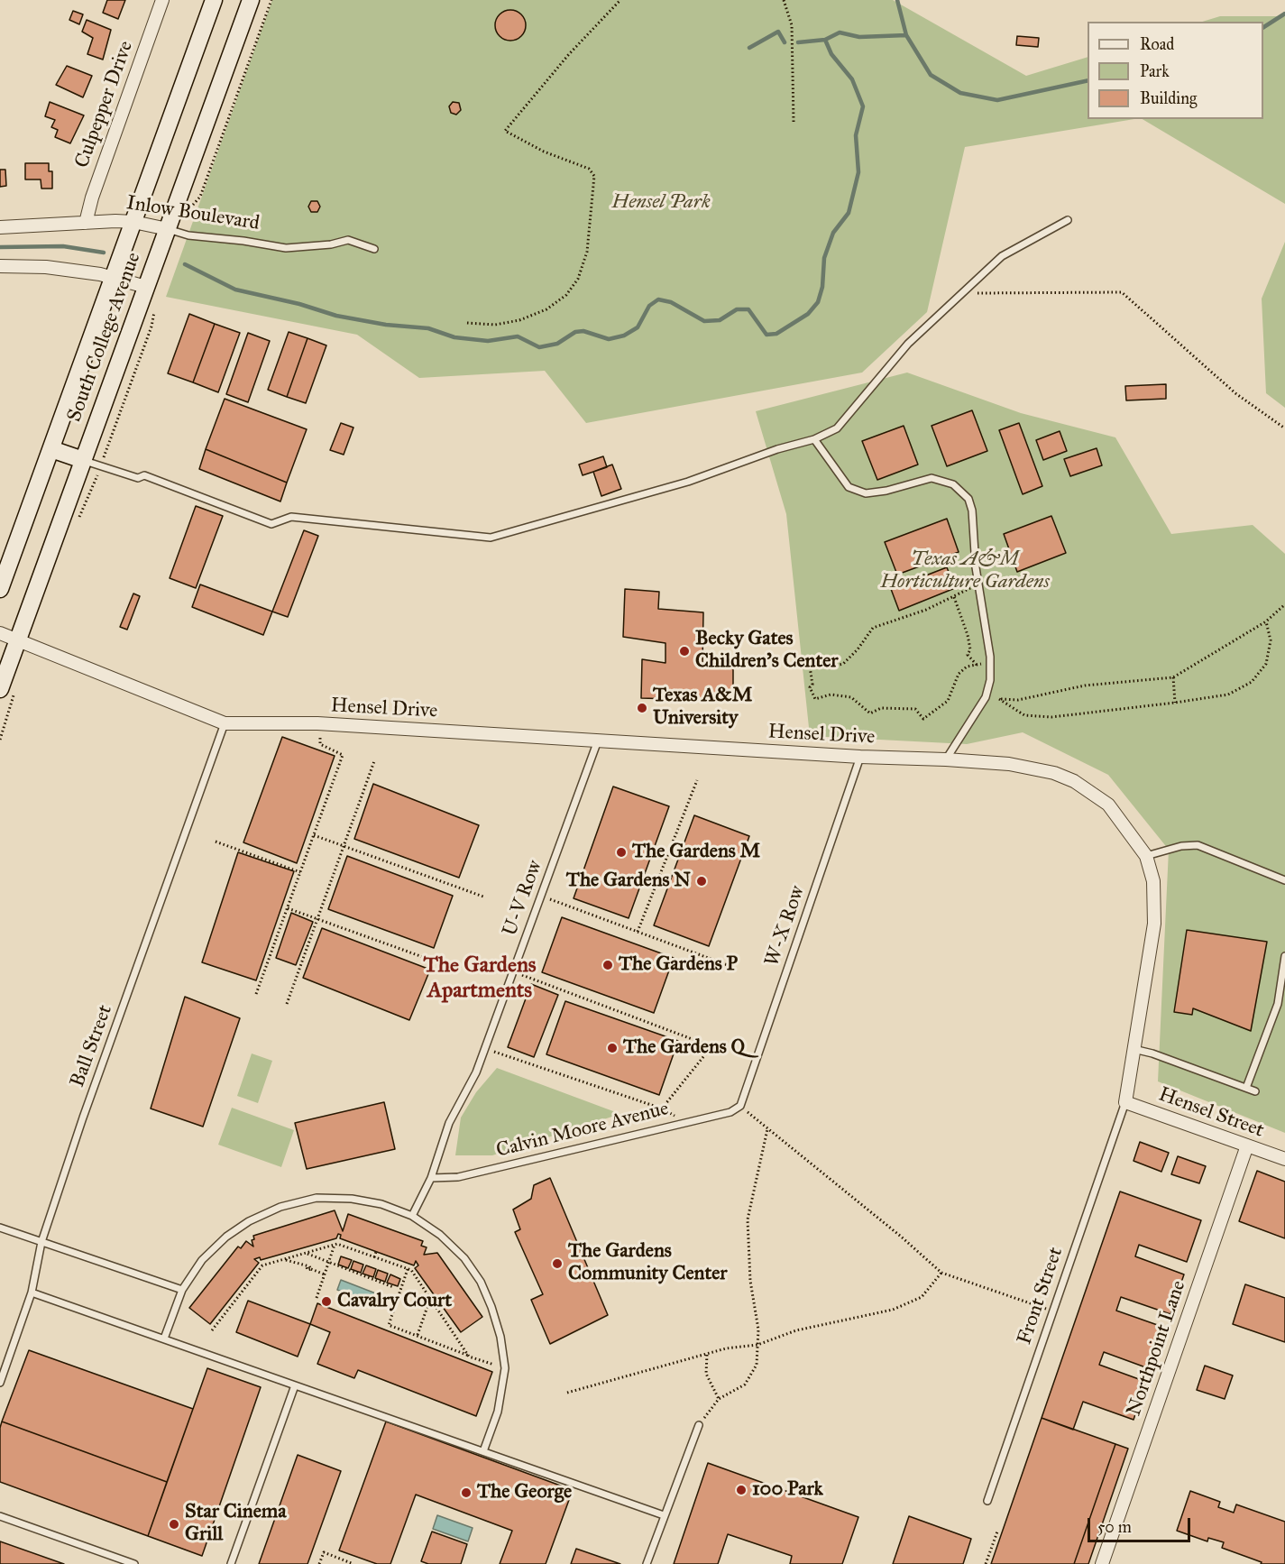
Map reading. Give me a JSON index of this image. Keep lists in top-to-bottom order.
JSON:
{
  "streets": {
    "main road": ["South College Avenue"],
    "street": [
      "Culpepper Drive",
      "Inlow Boulevard",
      "Hensel Drive",
      "Hensel Street",
      "Northpoint Lane"
    ],
    "lane": [
      "U-V Row",
      "W-X Row",
      "Ball Street",
      "Calvin Moore Avenue",
      "Front Street"
    ]
  },
  "crossings": [
    ["Culpepper Drive", "Inlow Boulevard"],
    ["Inlow Boulevard", "South College Avenue"],
    ["South College Avenue", "Hensel Drive"],
    ["Hensel Drive", "U-V Row"],
    ["Hensel Drive", "W-X Row"],
    ["Hensel Drive", "Ball Street"],
    ["Hensel Drive", "Hensel Street"],
    ["Hensel Drive", "Front Street"],
    ["U-V Row", "Calvin Moore Avenue"],
    ["W-X Row", "Calvin Moore Avenue"],
    ["Hensel Street", "Front Street"],
    ["Hensel Street", "Northpoint Lane"]
  ],
  "districts": ["The Gardens Apartments"],
  "parks": ["Hensel Park", "Texas A&M Horticulture Gardens"],
  "places": [
    "Becky Gates Children's Center",
    "Texas A&M University",
    "The Gardens M",
    "The Gardens N",
    "The Gardens P",
    "The Gardens Q",
    "The Gardens Community Center",
    "Cavalry Court",
    "100 Park",
    "The George",
    "Star Cinema Grill"
  ],
  "legend": ["Road", "Park", "Building"],
  "scale_bar": "50 m"
}
